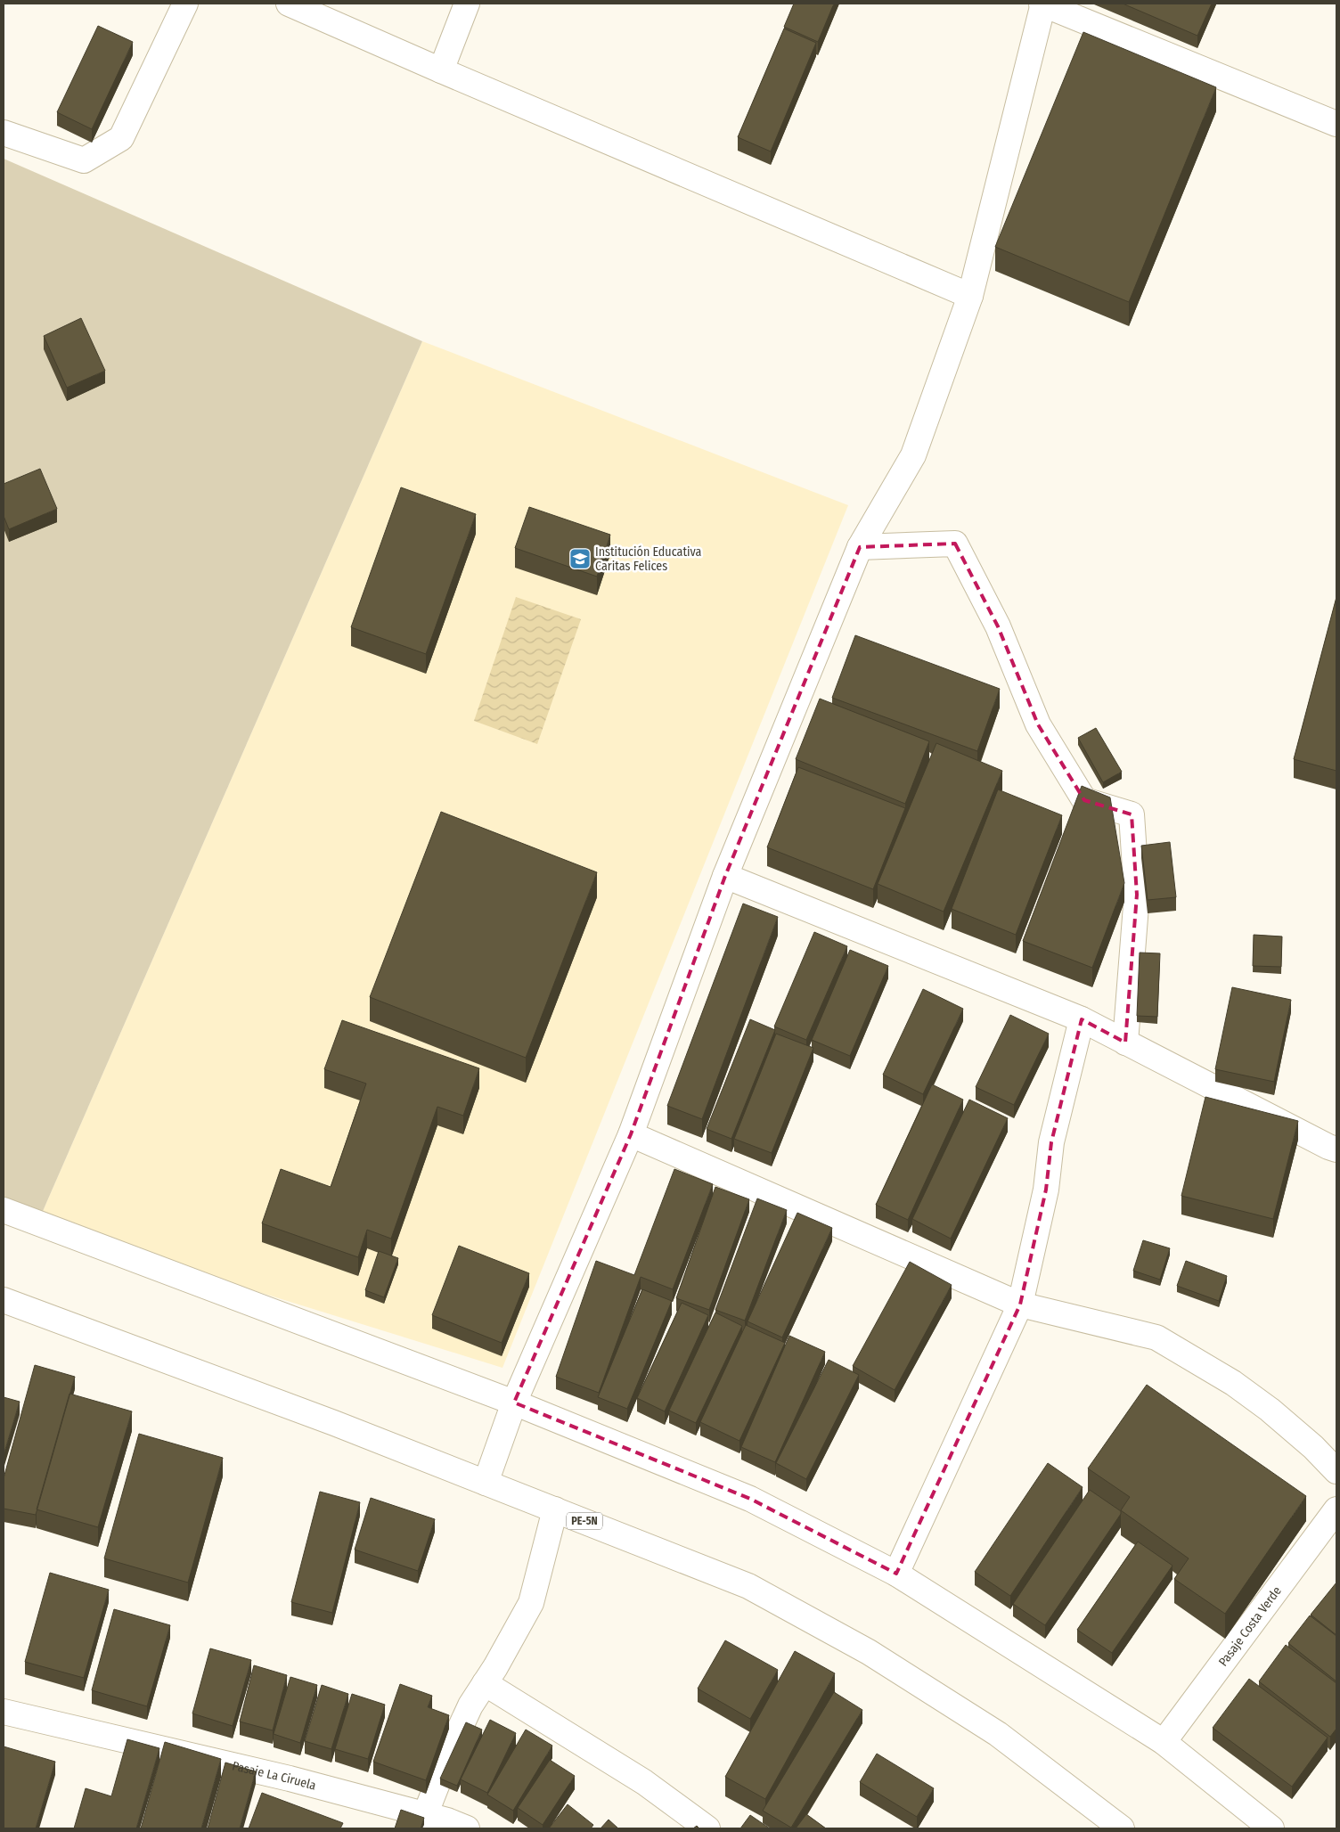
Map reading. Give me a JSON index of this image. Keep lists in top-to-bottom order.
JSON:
{
  "streets": {
    "main road": ["PE-5N", "Pasaje Costa Verde", "Pasaje La Ciruela"]
  },
  "places": {
    "school or university": ["Institución Educativa Caritas Felices"]
  }
}
